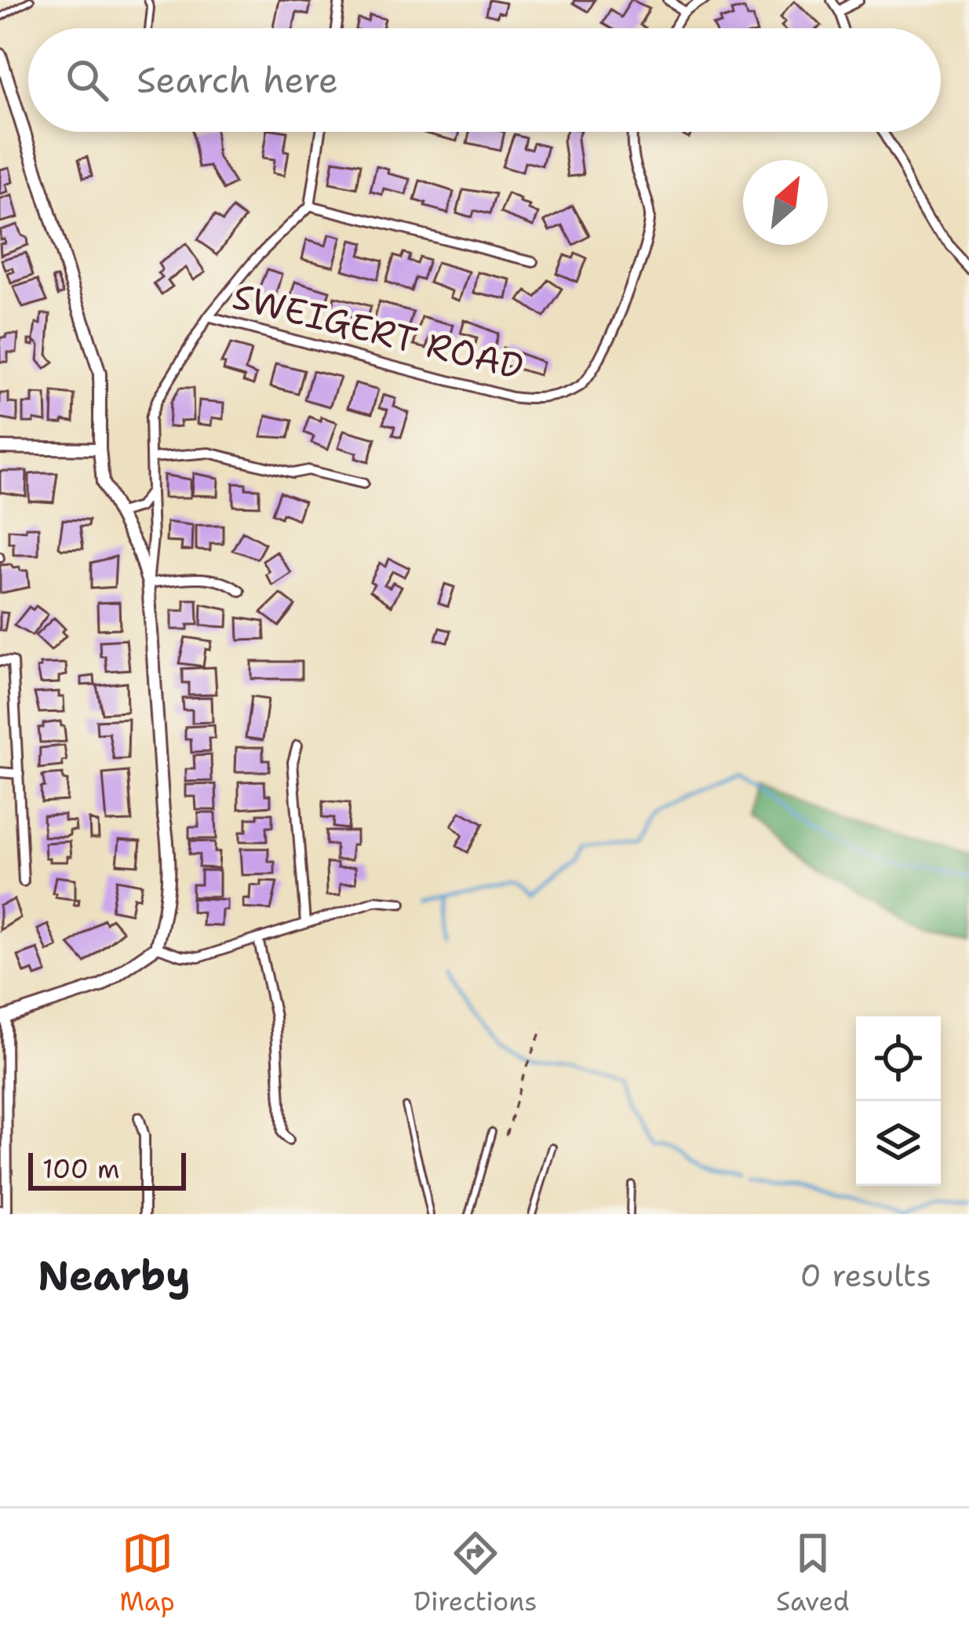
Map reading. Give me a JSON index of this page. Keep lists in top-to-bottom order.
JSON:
{
  "streets": {
    "street": ["SWEIGERT ROAD"]
  },
  "scale_bar": "100 m",
  "north": "top right",
  "page": {
    "search": "Search here",
    "scale": "100 m",
    "heading": ["Nearby", "0 results"],
    "nav": ["Map", "Directions", "Saved"]
  }
}
